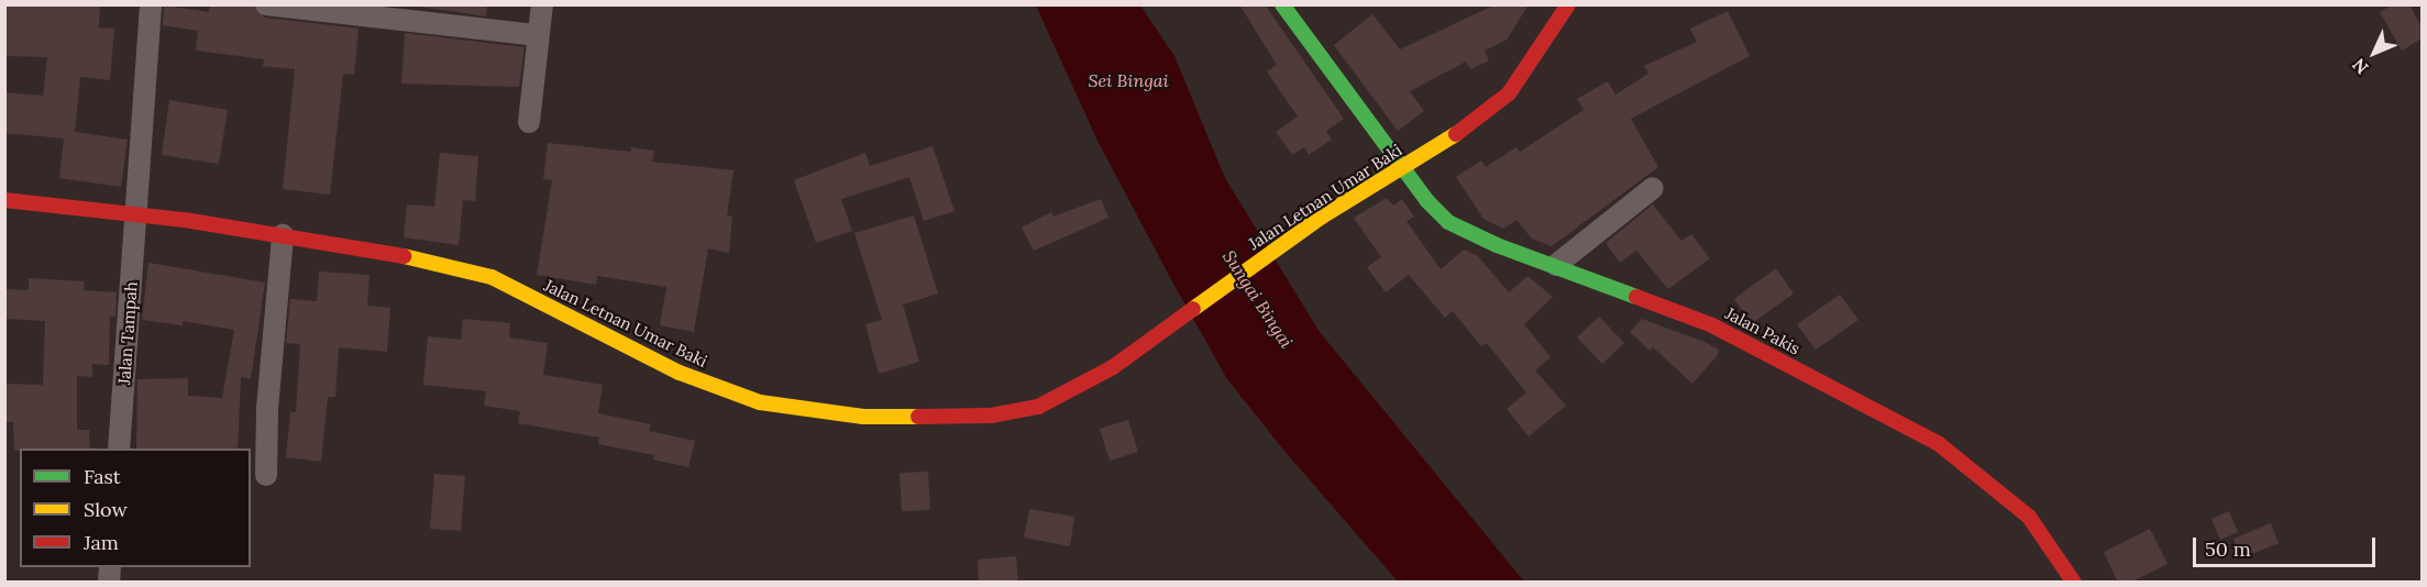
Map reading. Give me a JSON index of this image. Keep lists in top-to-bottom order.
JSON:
{
  "streets": {
    "street": ["Jalan Letnan Umar Baki", "Jalan Pakis", "Jalan Tampah"]
  },
  "crossings": [
    ["Jalan Letnan Umar Baki", "Jalan Pakis"],
    ["Jalan Letnan Umar Baki", "Jalan Tampah"]
  ],
  "water": ["Sei Bingai", "Sungai Bingai"],
  "legend": ["Fast", "Slow", "Jam"],
  "scale_bar": "50 m",
  "north": "bottom left"
}
